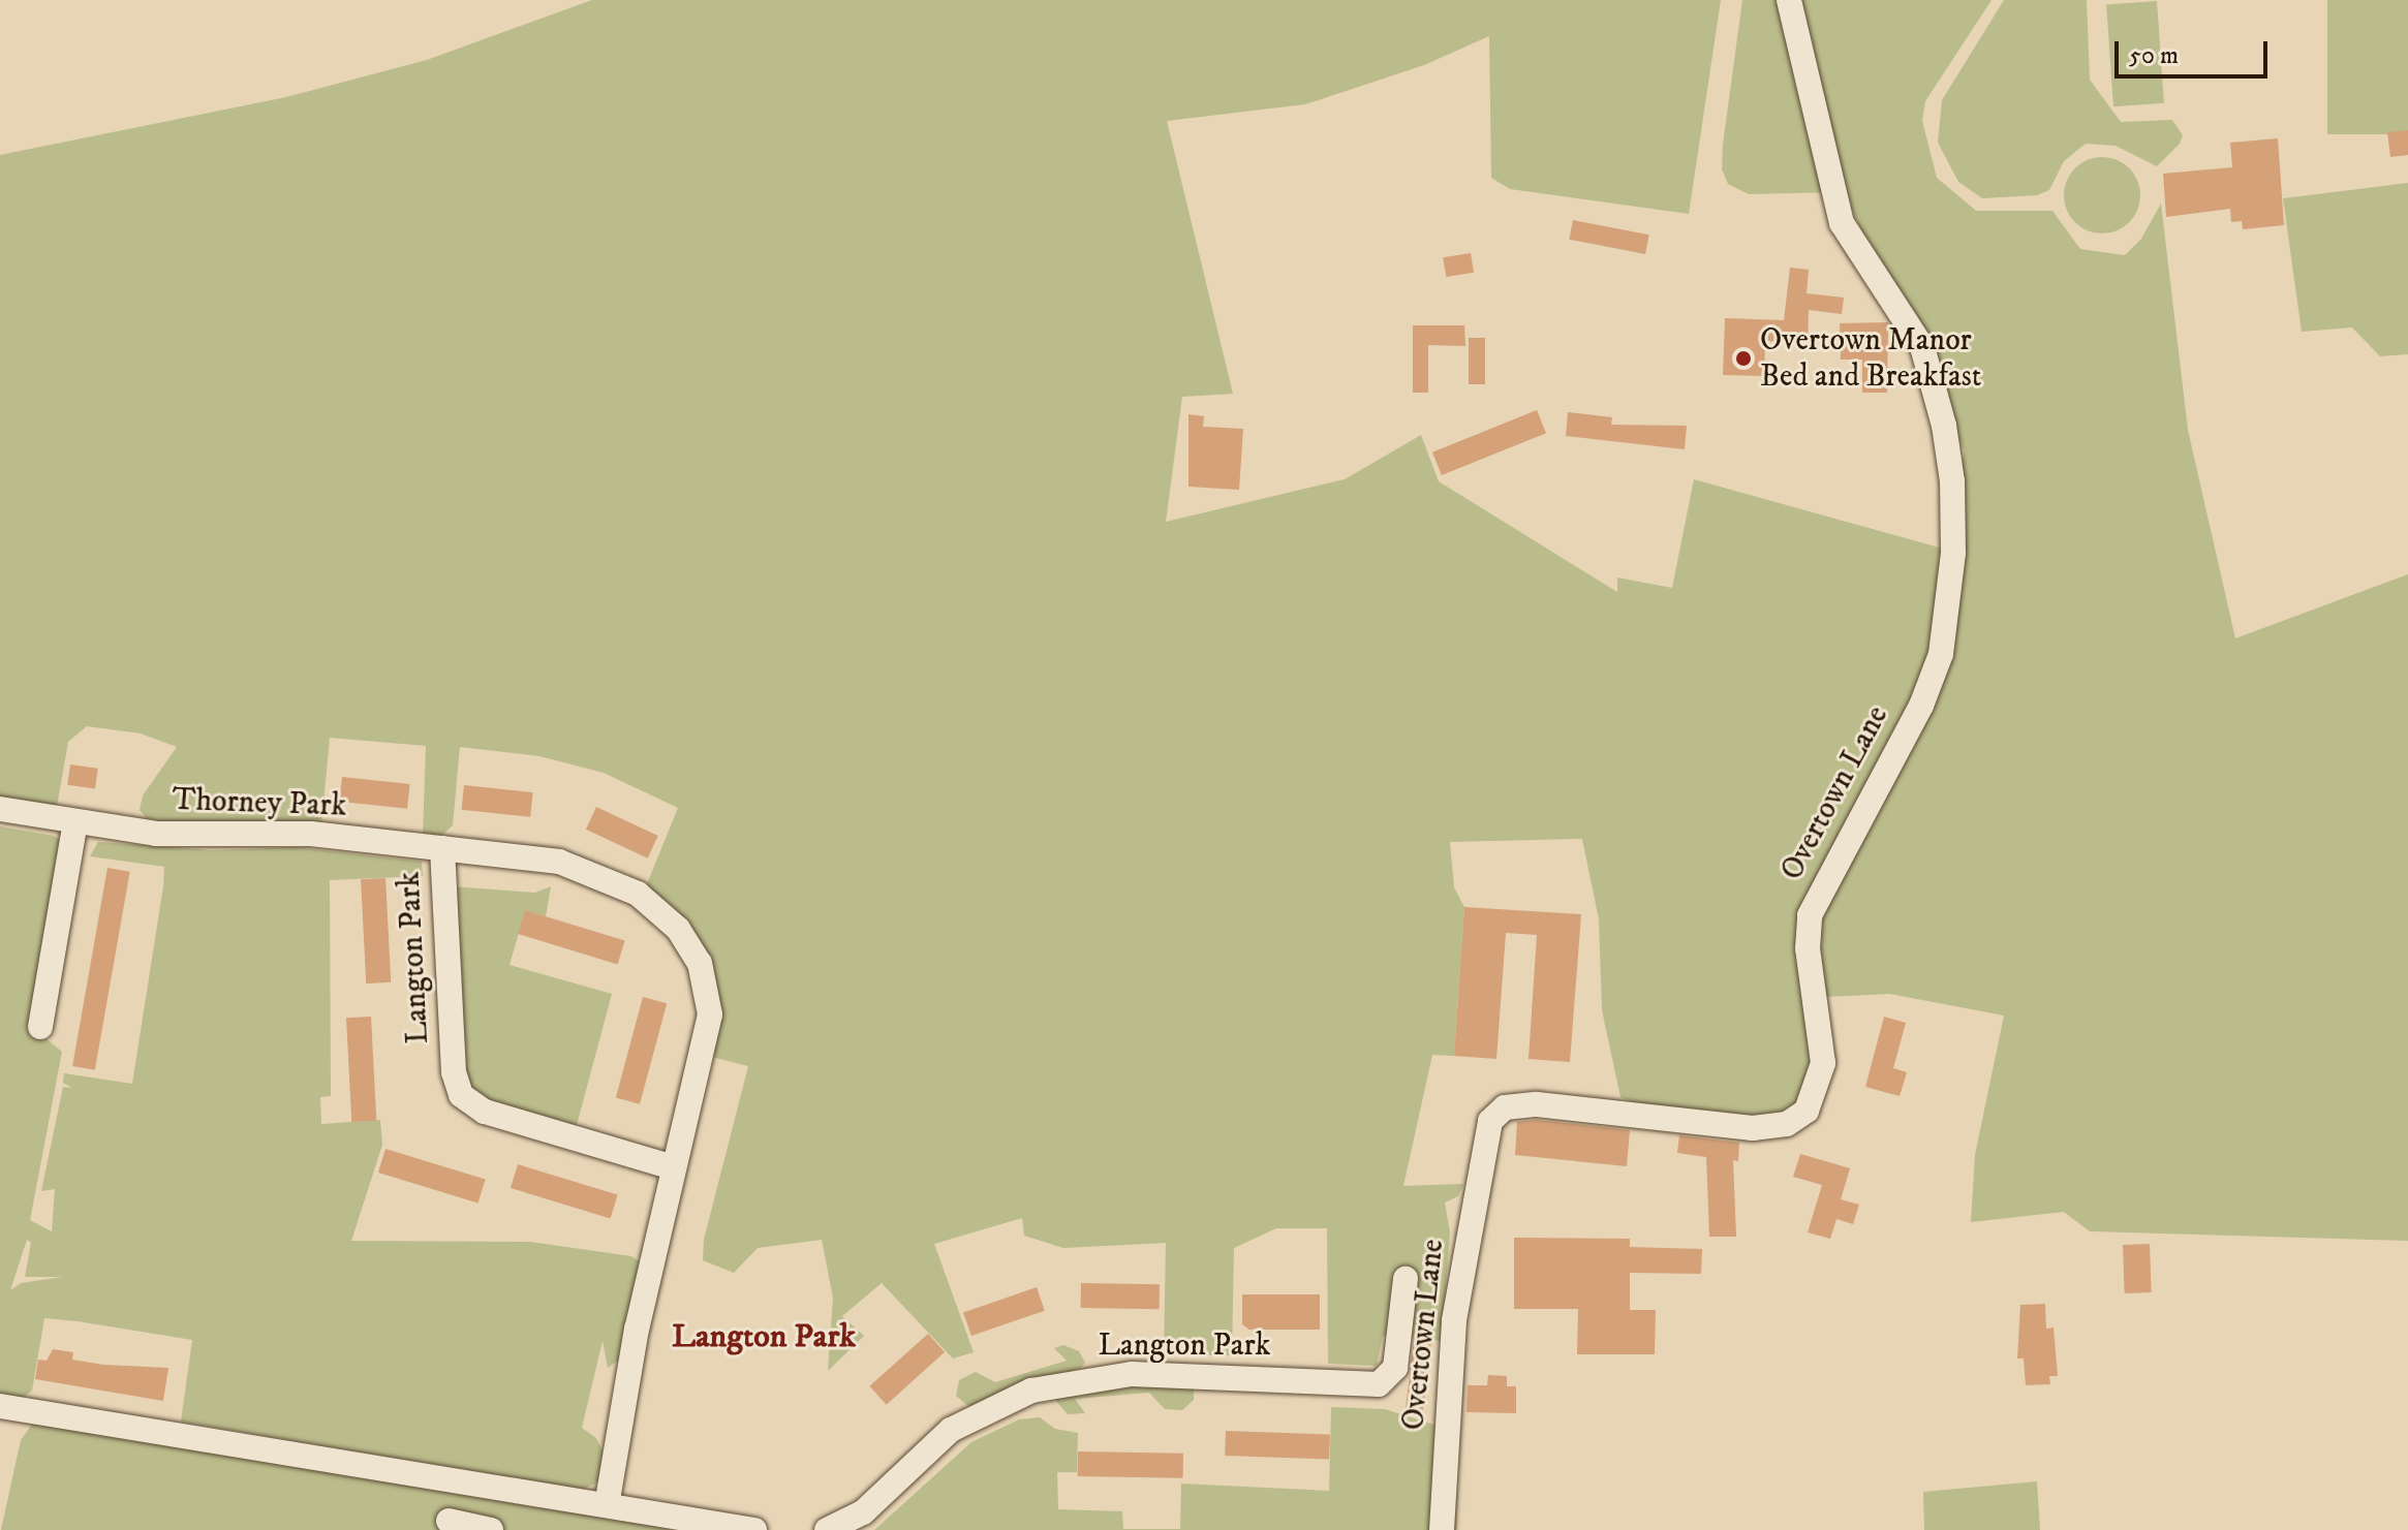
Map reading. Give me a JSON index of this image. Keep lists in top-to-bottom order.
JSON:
{
  "streets": {
    "street": ["Overtown Lane", "Thorney Park", "Langton Park"]
  },
  "crossings": [
    ["Thorney Park", "Langton Park"]
  ],
  "districts": ["Langton Park"],
  "places": ["Overtown Manor Bed and Breakfast"],
  "scale_bar": "50 m"
}
